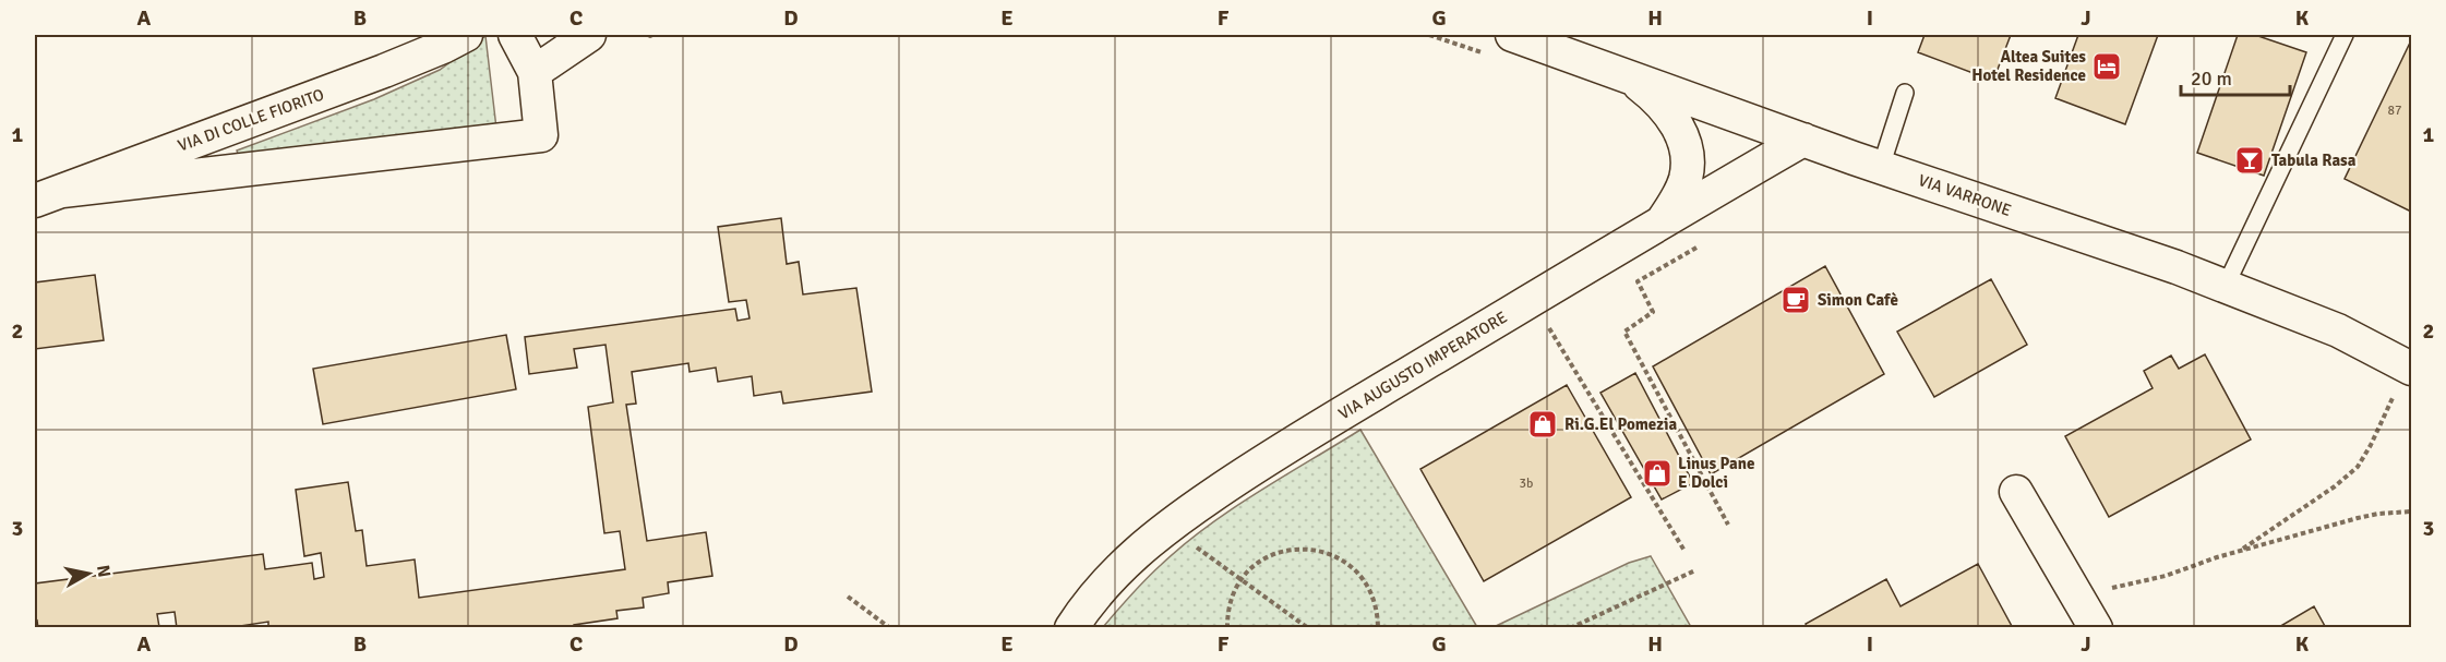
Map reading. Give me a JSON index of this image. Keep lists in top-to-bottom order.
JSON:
{
  "streets": {
    "street": ["VIA DI COLLE FIORITO", "VIA VARRONE", "VIA AUGUSTO IMPERATORE"]
  },
  "crossings": [
    ["VIA VARRONE", "VIA AUGUSTO IMPERATORE"]
  ],
  "places": {
    "hotel": ["Altea Suites Hotel Residence"],
    "bar": ["Tabula Rasa"],
    "cafe": ["Simon Cafè"],
    "shop": ["Ri.G.El Pomezia", "Linus Pane E Dolci"]
  },
  "house_numbers": ["87", "3b"],
  "scale_bar": "20 m",
  "north": "right",
  "grid": {
    "columns": [
      "A",
      "B",
      "C",
      "D",
      "E",
      "F",
      "G",
      "H",
      "I",
      "J",
      "K"
    ],
    "rows": ["1", "2", "3"]
  }
}
